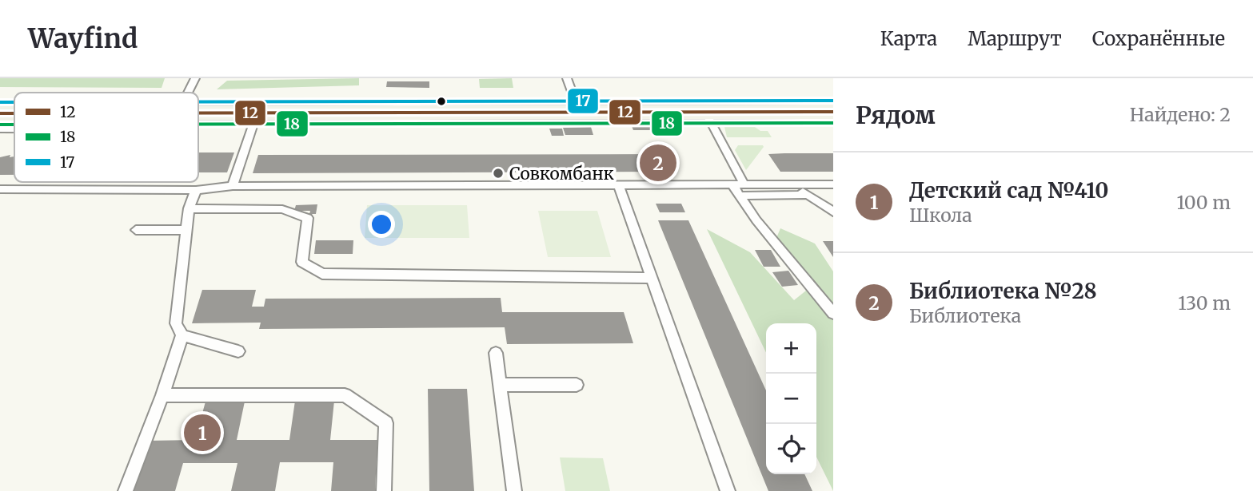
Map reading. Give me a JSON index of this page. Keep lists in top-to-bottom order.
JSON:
{
  "places": ["Совкомбанк"],
  "lines": ["transit line 17", "transit line 12", "transit line 18"],
  "legend": ["12", "18", "17"],
  "page": {
    "header": "Wayfind",
    "nav": ["Карта", "Маршрут", "Сохранённые"],
    "heading": ["Рядом", "Найдено: 2"],
    "pins": ["2", "1"],
    "list": [
      {
        "mark": "1",
        "name": "Детский сад №410",
        "note": "Школа",
        "value": "100 m"
      },
      {
        "mark": "2",
        "name": "Библиотека №28",
        "note": "Библиотека",
        "value": "130 m"
      }
    ],
    "map_buttons": ["+", "−"]
  }
}
